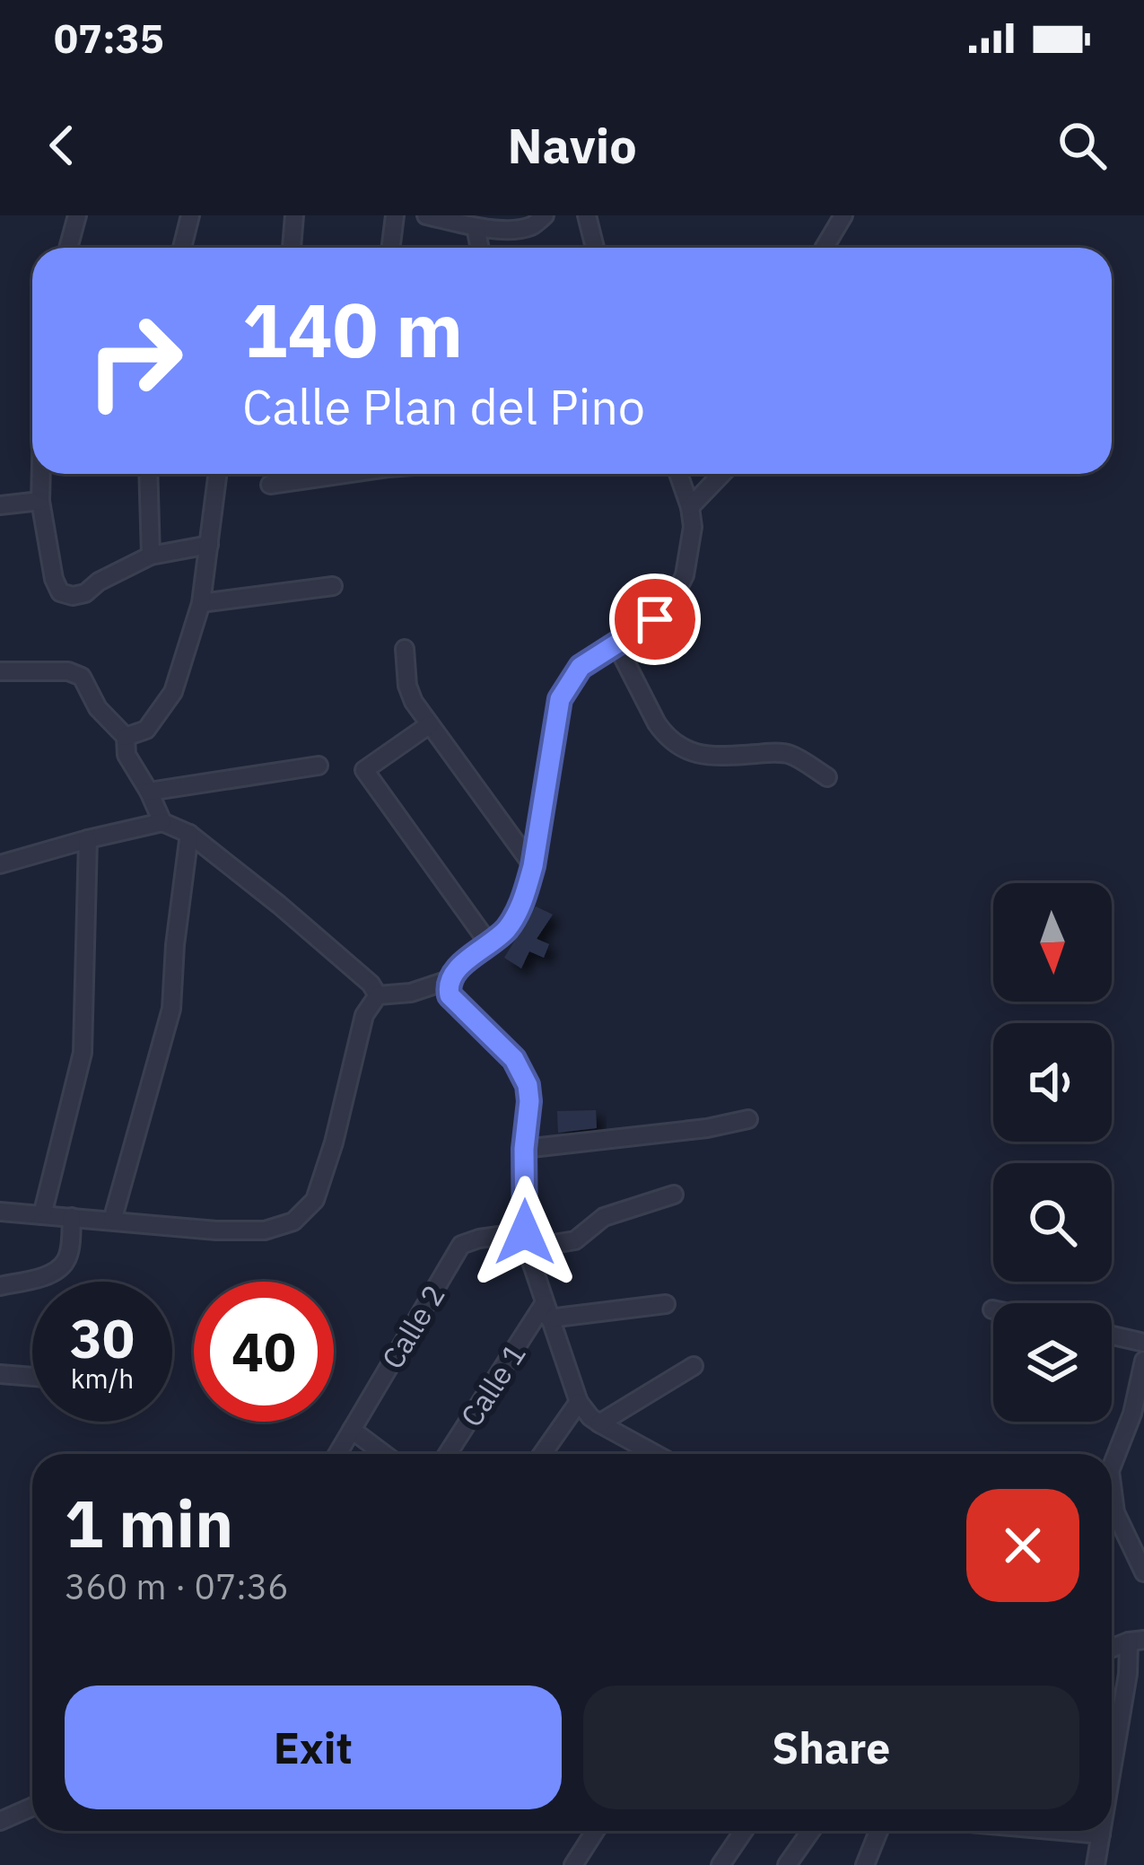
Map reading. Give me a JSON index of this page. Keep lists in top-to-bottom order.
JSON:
{
  "streets": {
    "street": ["Calle 2", "Calle 1"]
  },
  "north": "bottom",
  "page": {
    "status": "07:35",
    "header": "Navio",
    "turn": ["140 m", "Calle Plan del Pino"],
    "speed": "30 km/h",
    "limit": "40",
    "heading": ["1 min", "360 m · 07:36"],
    "buttons": ["Exit", "Share"]
  }
}
